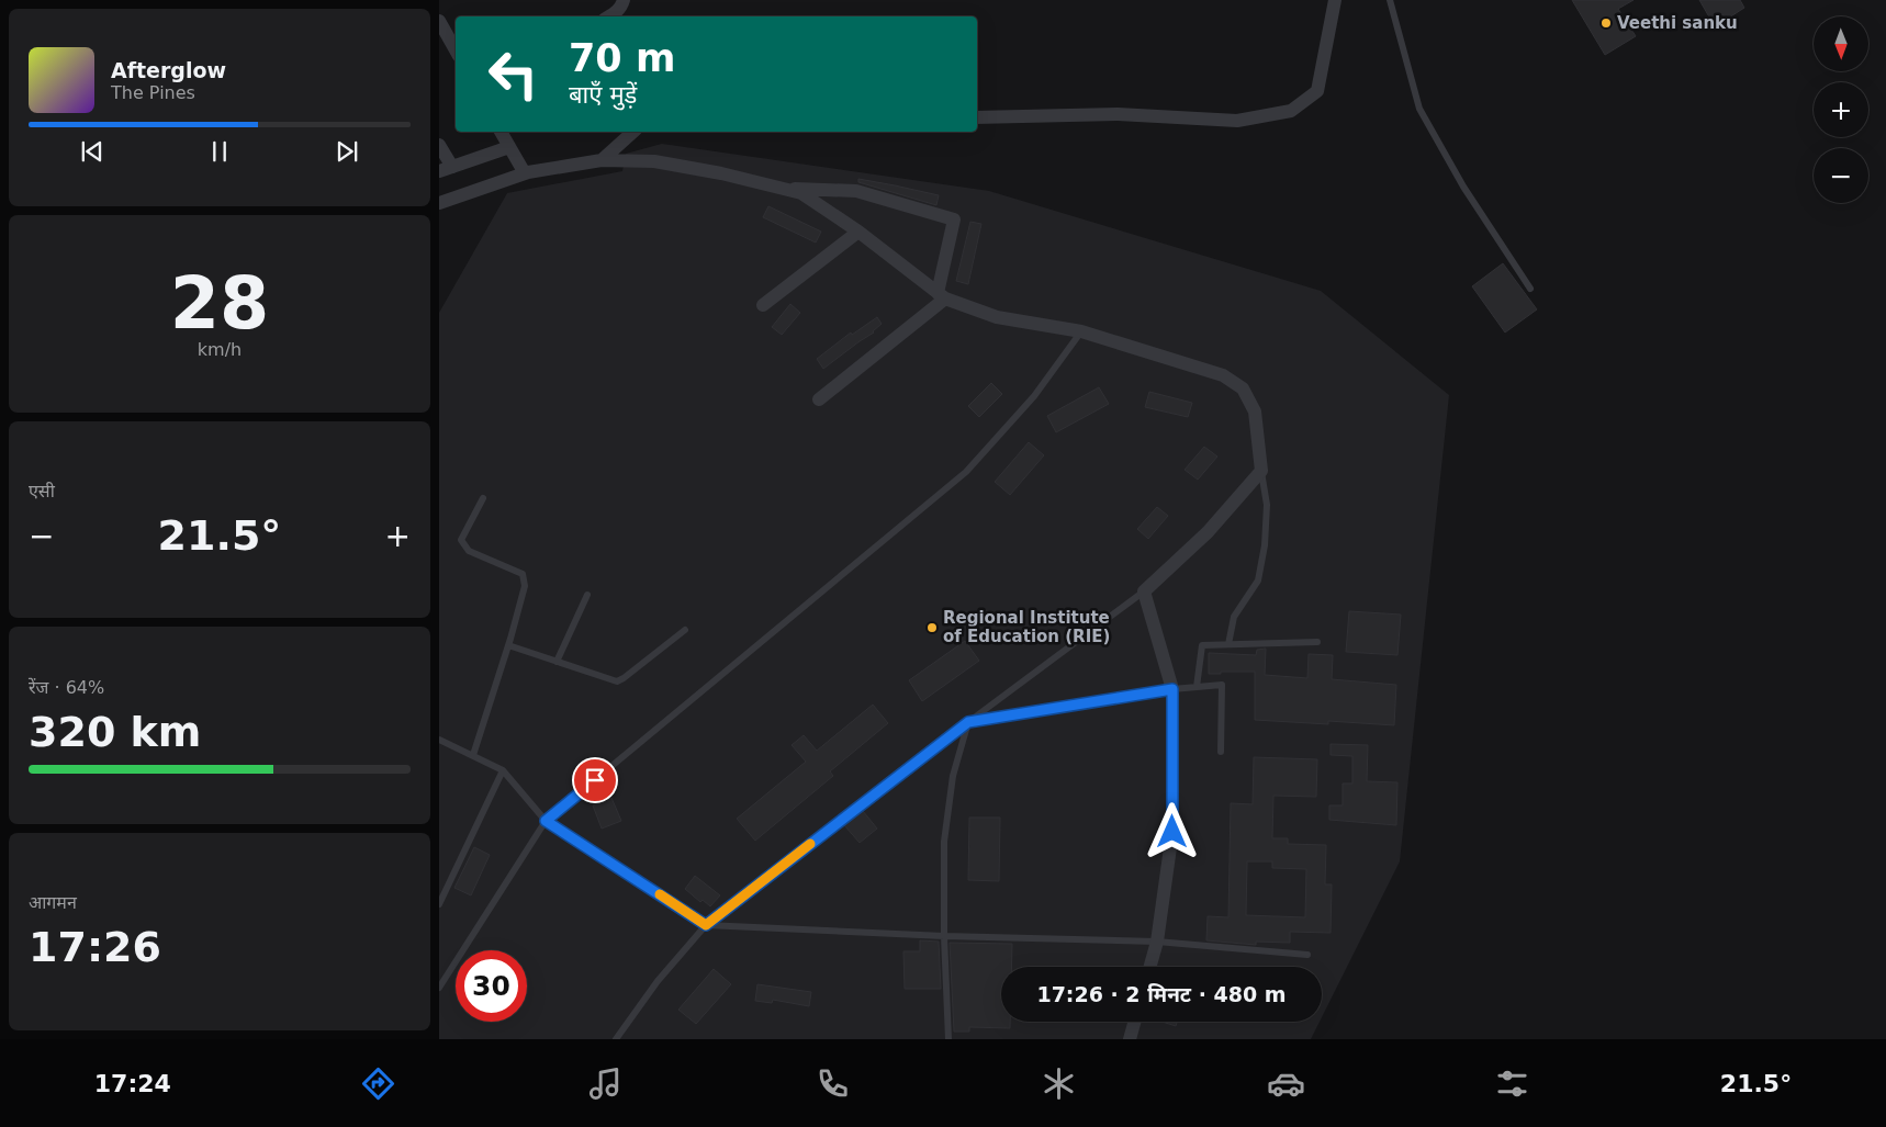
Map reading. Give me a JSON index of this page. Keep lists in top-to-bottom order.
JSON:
{
  "places": ["Veethi sanku", "Regional Institute of Education (RIE)"],
  "north": "bottom",
  "page": {
    "map_buttons": ["+", "−"],
    "turn": ["70 m", "बाएँ मुड़ें"],
    "song": ["Afterglow", "The Pines"],
    "tile": [
      ["28", "km/h"],
      "एसी",
      ["रेंज · 64%", "320 km"],
      ["आगमन", "17:26"]
    ],
    "heat": ["−", "21.5°", "+"],
    "limit": "30",
    "trip": "17:26 · 2 मिनट · 480 m",
    "tabs": ["17:24", "21.5°"]
  }
}
